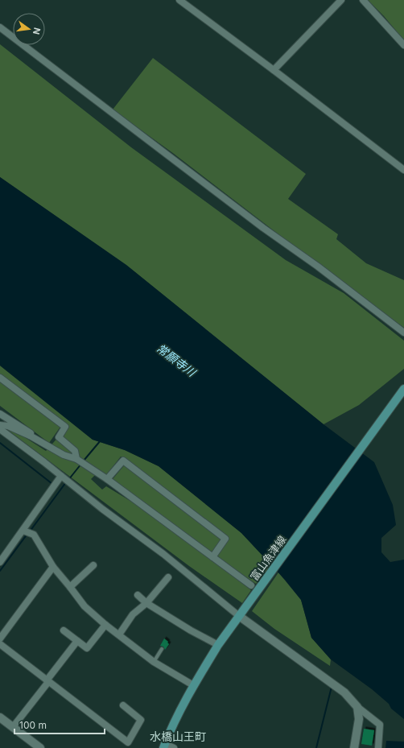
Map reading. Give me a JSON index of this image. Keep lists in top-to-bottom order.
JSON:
{
  "streets": {
    "main road": ["富山魚津線"]
  },
  "districts": ["水橋山王町"],
  "water": ["常願寺川"],
  "scale_bar": "100 m",
  "north": "right"
}
